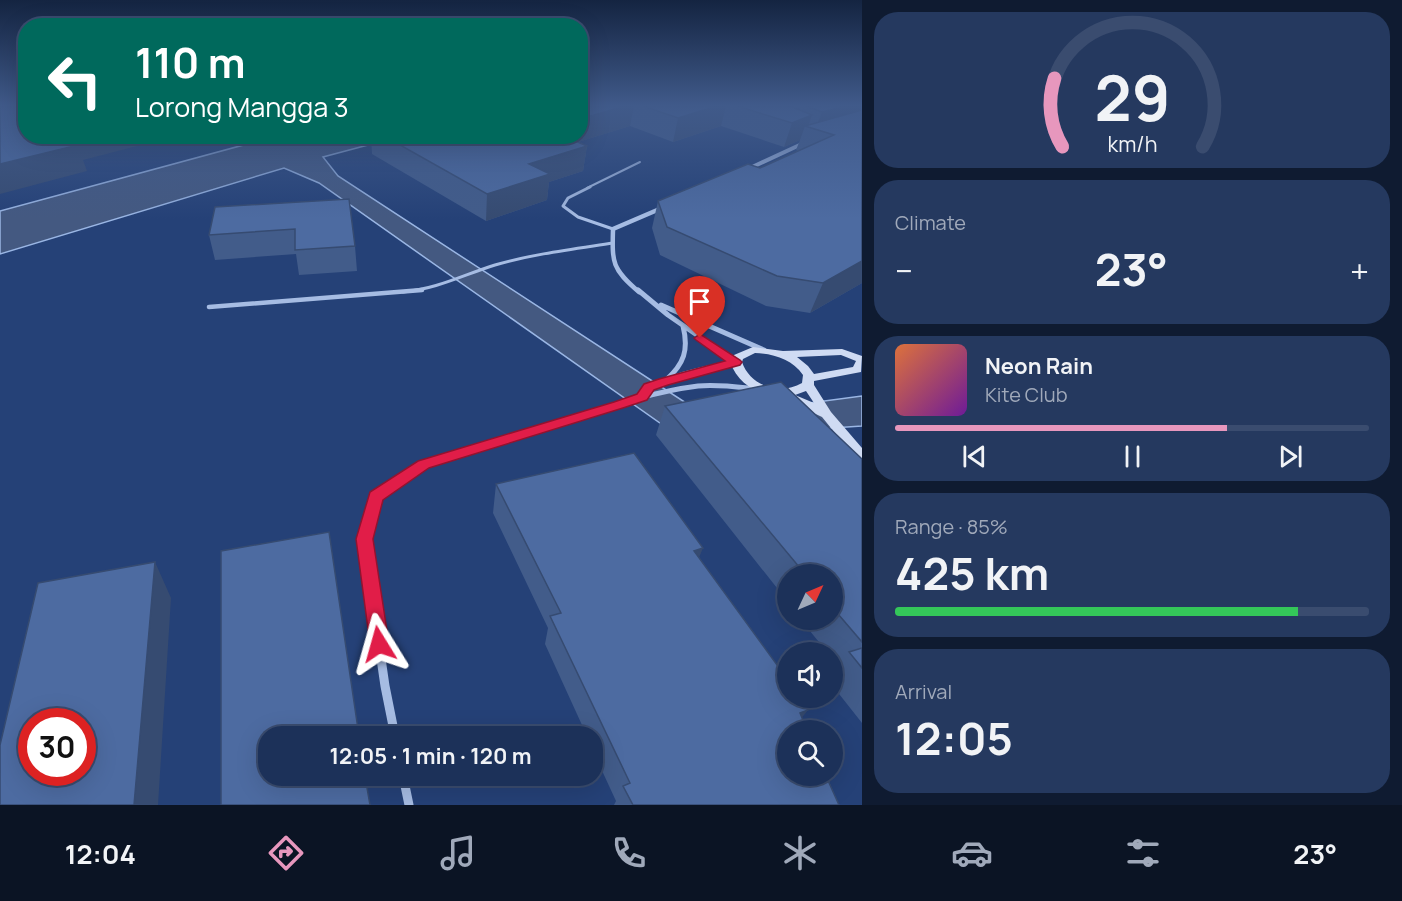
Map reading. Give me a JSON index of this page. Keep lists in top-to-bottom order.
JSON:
{
  "north": "top right",
  "page": {
    "turn": ["110 m", "Lorong Mangga 3"],
    "tile": [
      "Climate",
      ["Range · 85%", "425 km"],
      ["Arrival", "12:05"]
    ],
    "heat": ["−", "23°", "+"],
    "song": ["Neon Rain", "Kite Club"],
    "limit": "30",
    "trip": "12:05 · 1 min · 120 m",
    "tabs": ["12:04", "23°"],
    "gauge": ["29", "km/h"]
  }
}
